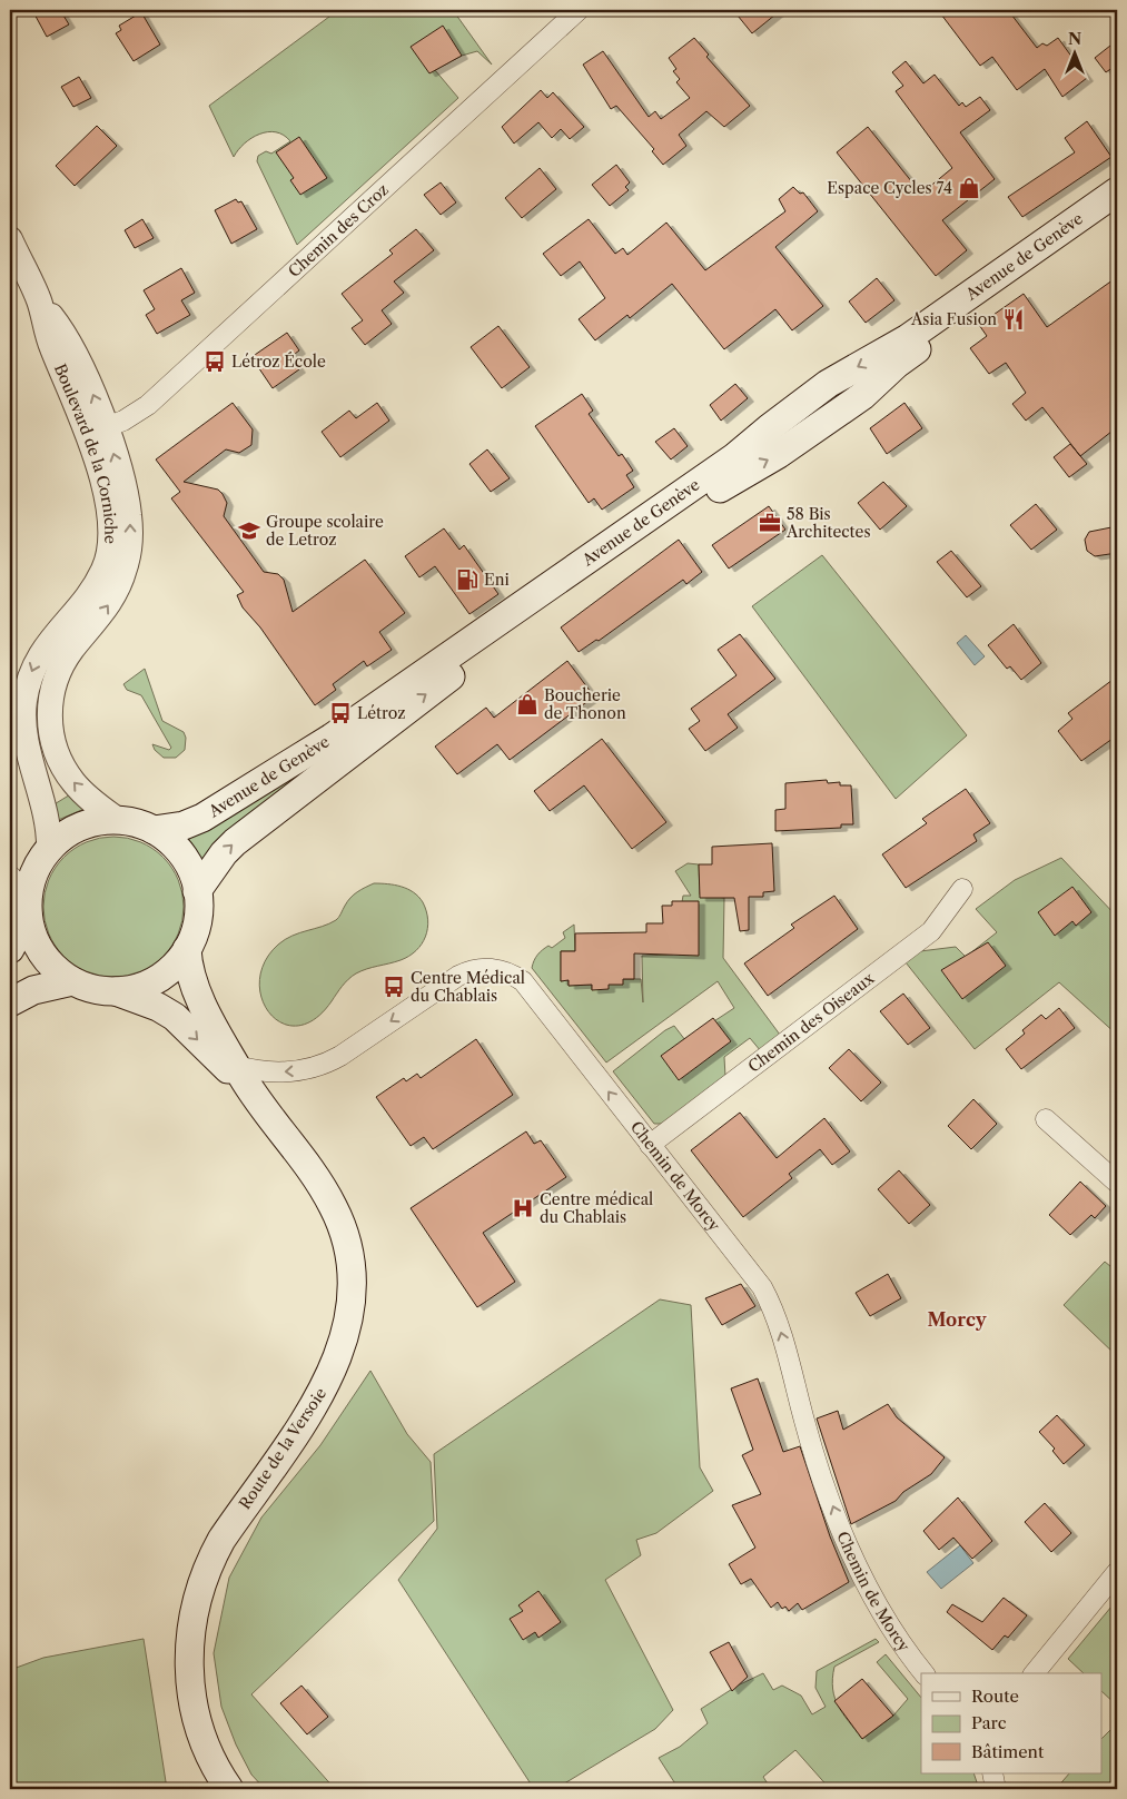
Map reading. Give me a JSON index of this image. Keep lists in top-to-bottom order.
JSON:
{
  "streets": {
    "main road": ["Avenue de Genève", "Route de la Versoie"],
    "street": [
      "Chemin des Croz",
      "Boulevard de la Corniche",
      "Chemin des Oiseaux",
      "Chemin de Morcy"
    ]
  },
  "crossings": [
    ["Chemin des Croz", "Boulevard de la Corniche"],
    ["Avenue de Genève", "Boulevard de la Corniche"],
    ["Avenue de Genève", "Route de la Versoie"],
    ["Boulevard de la Corniche", "Route de la Versoie"],
    ["Chemin des Oiseaux", "Chemin de Morcy"],
    ["Chemin de Morcy", "Route de la Versoie"]
  ],
  "one_way": ["Chemin de Morcy"],
  "districts": ["Morcy"],
  "places": {
    "shop": ["Espace Cycles 74", "Boucherie de Thonon"],
    "restaurant": ["Asia Fusion"],
    "bus stop": ["Létroz École", "Létroz", "Centre Médical du Chablais"],
    "office": ["58 Bis Architectes"],
    "school or university": ["Groupe scolaire de Letroz"],
    "fuel station": ["Eni"],
    "hospital": ["Centre médical du Chablais"]
  },
  "legend": ["Route", "Parc", "Bâtiment"],
  "north": "top"
}
